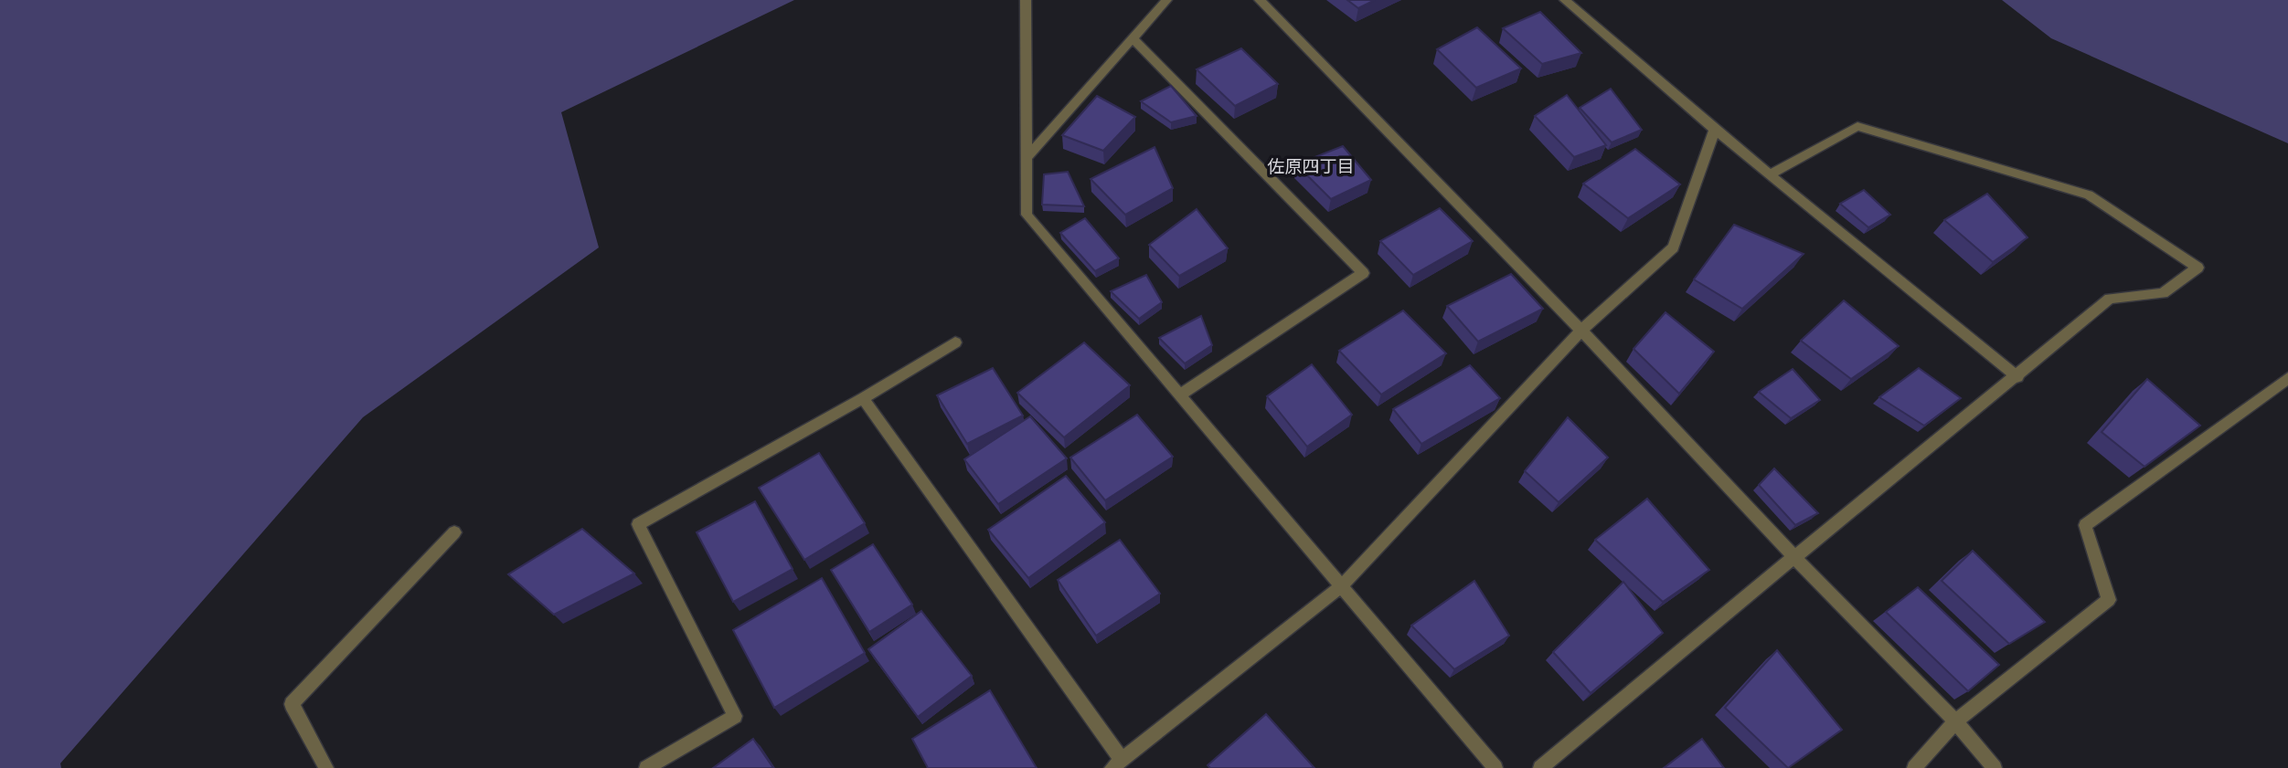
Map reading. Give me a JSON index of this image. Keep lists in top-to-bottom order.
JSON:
{
  "districts": ["佐原四丁目"]
}
